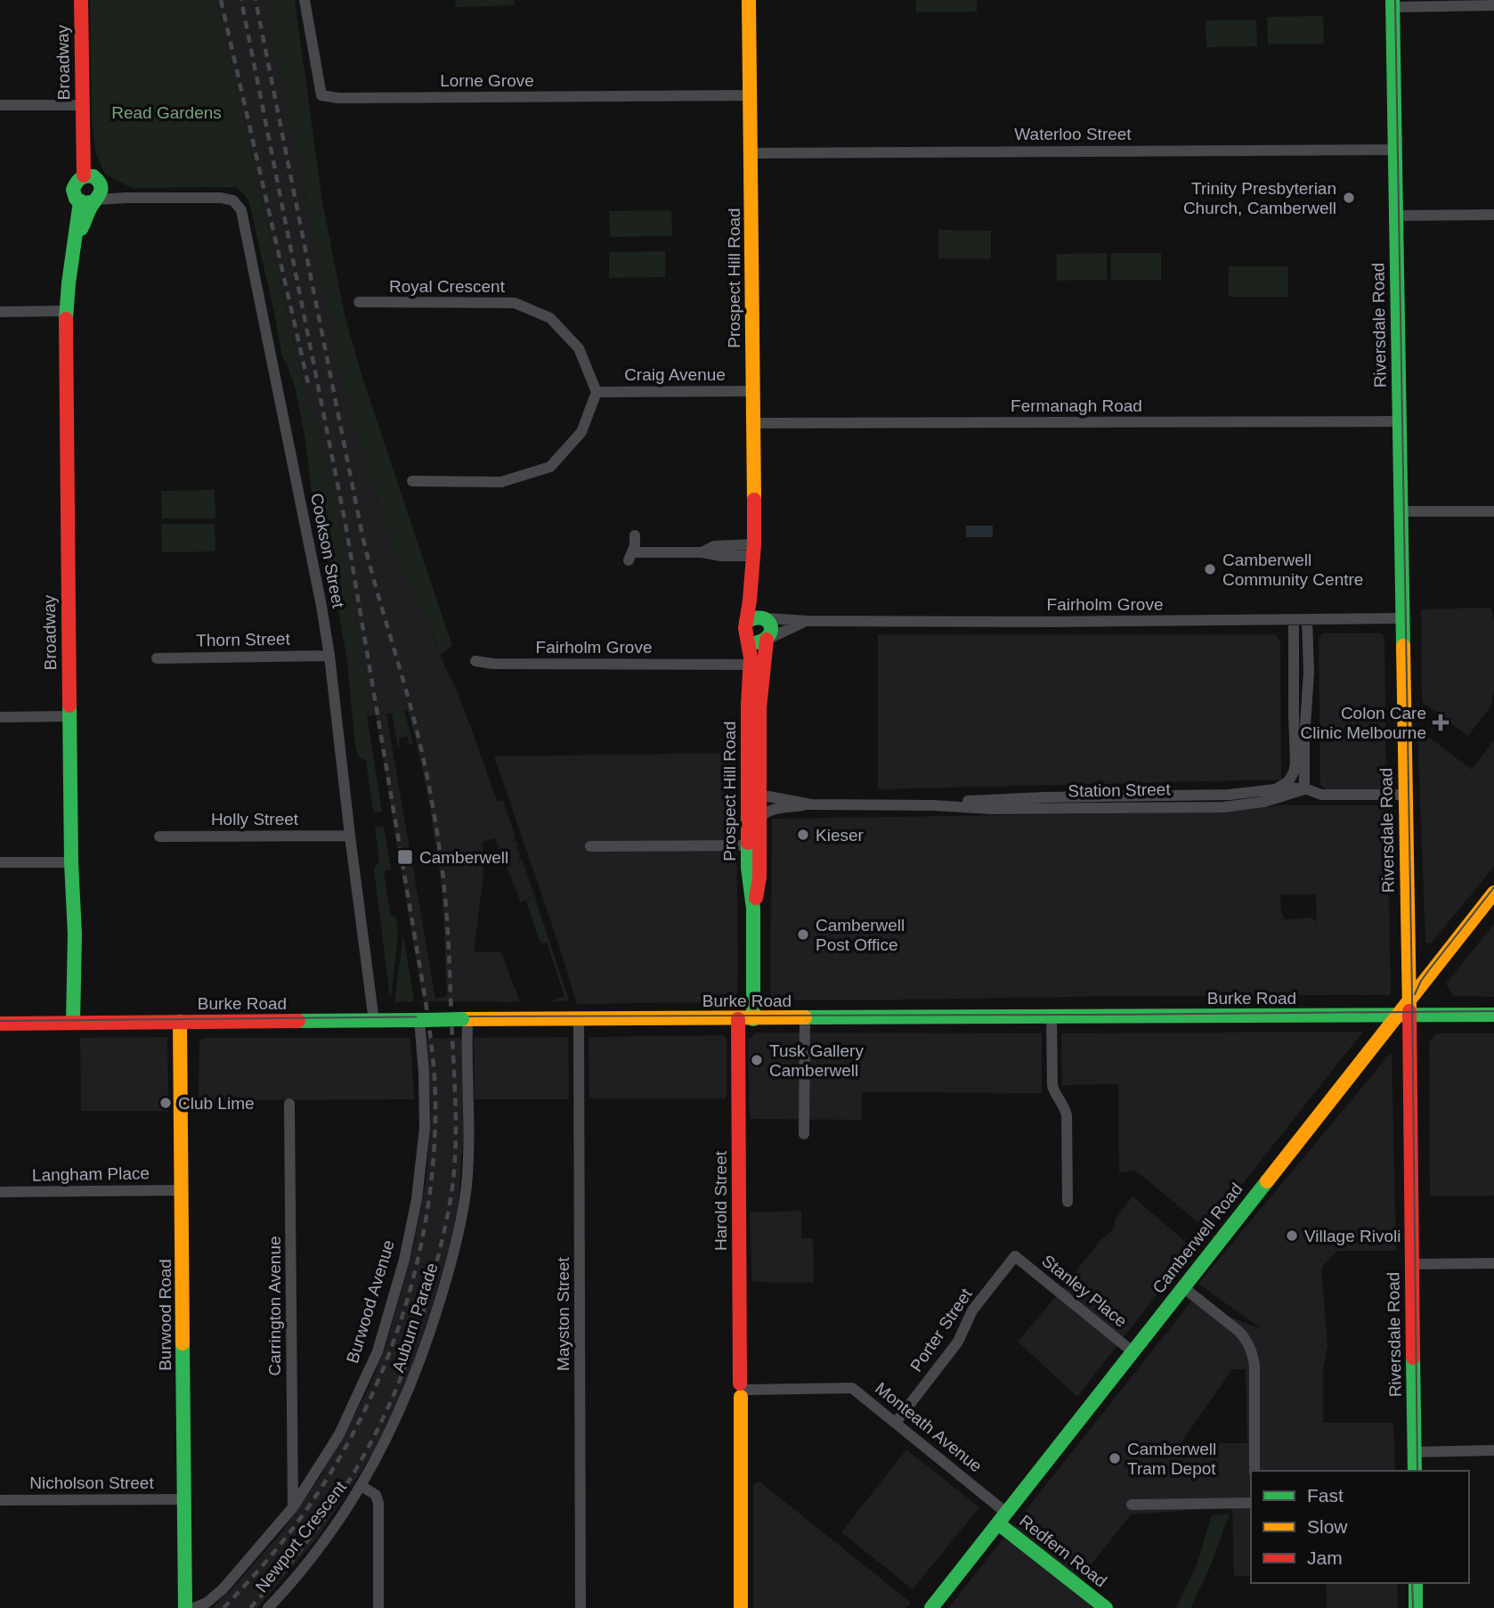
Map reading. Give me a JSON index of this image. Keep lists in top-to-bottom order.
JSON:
{
  "streets": {
    "main road": [
      "Broadway",
      "Prospect Hill Road",
      "Riversdale Road",
      "Burke Road",
      "Harold Street",
      "Camberwell Road",
      "Burwood Road",
      "Redfern Road"
    ],
    "street": [
      "Lorne Grove",
      "Waterloo Street",
      "Royal Crescent",
      "Craig Avenue",
      "Fermanagh Road",
      "Cookson Street",
      "Fairholm Grove",
      "Thorn Street",
      "Station Street",
      "Holly Street",
      "Langham Place",
      "Stanley Place",
      "Burwood Avenue",
      "Carrington Avenue",
      "Mayston Street",
      "Auburn Parade",
      "Porter Street",
      "Monteath Avenue",
      "Nicholson Street",
      "Newport Crescent"
    ]
  },
  "crossings": [
    ["Broadway", "Cookson Street"],
    ["Broadway", "Burke Road"],
    ["Lorne Grove", "Prospect Hill Road"],
    ["Waterloo Street", "Prospect Hill Road"],
    ["Waterloo Street", "Riversdale Road"],
    ["Prospect Hill Road", "Craig Avenue"],
    ["Prospect Hill Road", "Fermanagh Road"],
    ["Prospect Hill Road", "Fairholm Grove"],
    ["Prospect Hill Road", "Station Street"],
    ["Prospect Hill Road", "Burke Road"],
    ["Royal Crescent", "Craig Avenue"],
    ["Riversdale Road", "Fermanagh Road"],
    ["Riversdale Road", "Fairholm Grove"],
    ["Riversdale Road", "Station Street"],
    ["Riversdale Road", "Burke Road"],
    ["Riversdale Road", "Camberwell Road"],
    ["Cookson Street", "Thorn Street"],
    ["Cookson Street", "Holly Street"],
    ["Cookson Street", "Burke Road"],
    ["Burke Road", "Harold Street"],
    ["Burke Road", "Camberwell Road"],
    ["Burke Road", "Burwood Avenue"],
    ["Burke Road", "Mayston Street"],
    ["Burke Road", "Burwood Road"],
    ["Burke Road", "Auburn Parade"],
    ["Langham Place", "Burwood Road"],
    ["Harold Street", "Monteath Avenue"],
    ["Camberwell Road", "Stanley Place"],
    ["Camberwell Road", "Monteath Avenue"],
    ["Camberwell Road", "Redfern Road"],
    ["Stanley Place", "Porter Street"],
    ["Burwood Avenue", "Carrington Avenue"],
    ["Burwood Road", "Nicholson Street"],
    ["Auburn Parade", "Newport Crescent"],
    ["Porter Street", "Monteath Avenue"],
    ["Monteath Avenue", "Redfern Road"]
  ],
  "parks": ["Read Gardens"],
  "places": {
    "other": [
      "Trinity Presbyterian Church, Camberwell",
      "Camberwell Community Centre",
      "Kieser",
      "Camberwell Post Office",
      "Tusk Gallery Camberwell",
      "Club Lime",
      "Village Rivoli",
      "Camberwell Tram Depot"
    ],
    "health": ["Colon Care Clinic Melbourne"],
    "transit": ["Camberwell"]
  },
  "legend": ["Fast", "Slow", "Jam"]
}
